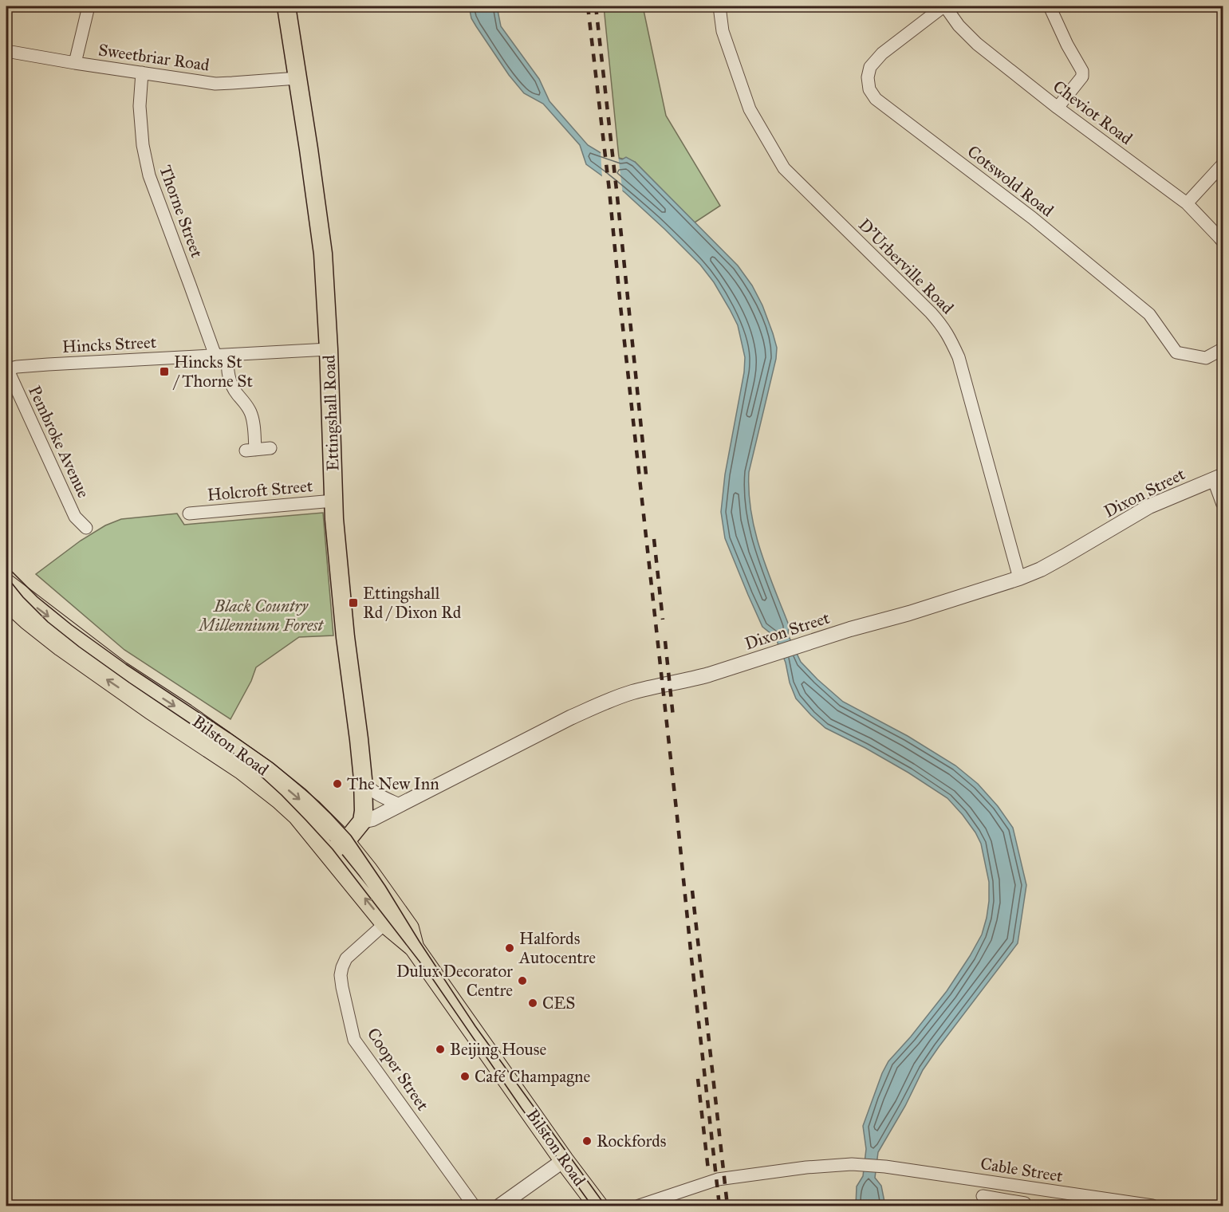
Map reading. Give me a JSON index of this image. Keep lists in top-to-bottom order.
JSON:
{
  "streets": {
    "highway": ["Bilston Road"],
    "main road": ["Ettingshall Road"],
    "street": [
      "Sweetbriar Road",
      "Cheviot Road",
      "Cotswold Road",
      "Thorne Street",
      "D'Urberville Road",
      "Hincks Street",
      "Pembroke Avenue",
      "Holcroft Street",
      "Dixon Street",
      "Cooper Street",
      "Cable Street"
    ]
  },
  "crossings": [
    ["Sweetbriar Road", "Thorne Street"],
    ["Sweetbriar Road", "Ettingshall Road"],
    ["Cheviot Road", "Cotswold Road"],
    ["Thorne Street", "Hincks Street"],
    ["D'Urberville Road", "Dixon Street"],
    ["Hincks Street", "Ettingshall Road"],
    ["Hincks Street", "Pembroke Avenue"],
    ["Ettingshall Road", "Holcroft Street"],
    ["Ettingshall Road", "Dixon Street"],
    ["Bilston Road", "Cooper Street"]
  ],
  "parks": ["Black Country Millennium Forest"],
  "places": {
    "transit": ["Hincks St / Thorne St", "Ettingshall Rd / Dixon Rd"],
    "other": [
      "The New Inn",
      "Halfords Autocentre",
      "Dulux Decorator Centre",
      "CES",
      "Beijing House",
      "Café Champagne",
      "Rockfords"
    ]
  }
}
